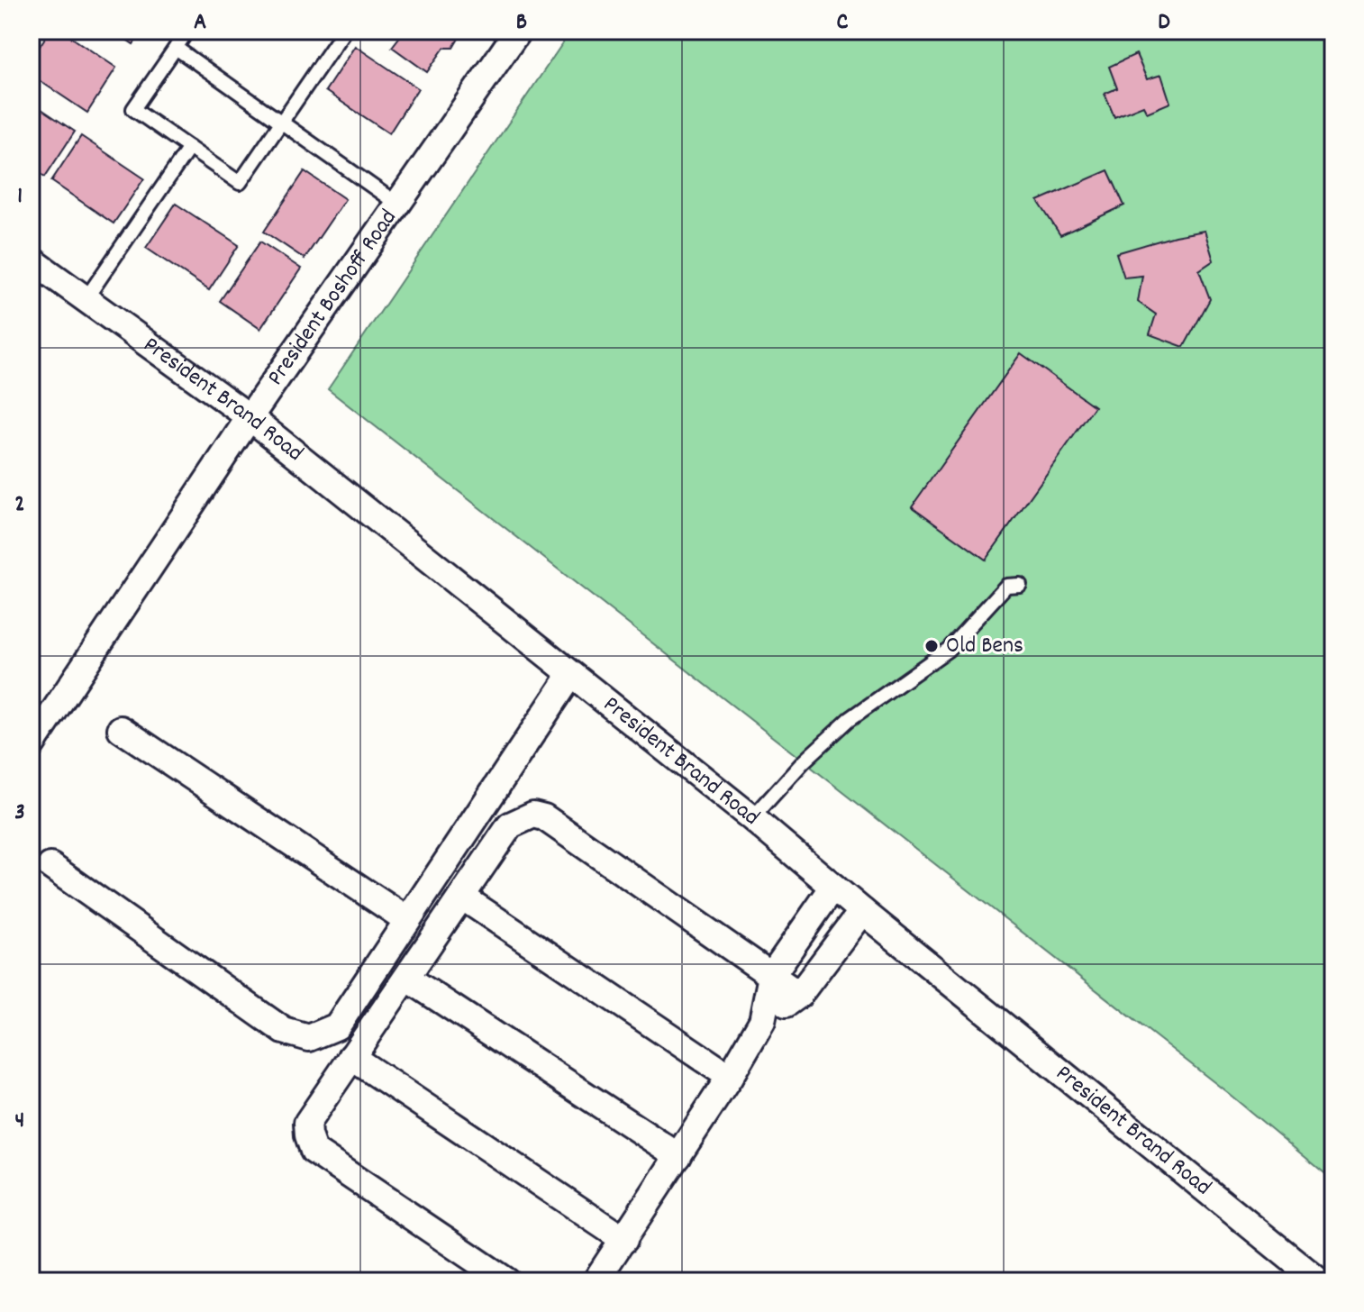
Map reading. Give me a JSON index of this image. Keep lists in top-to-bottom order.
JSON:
{
  "streets": {
    "street": ["President Boshoff Road", "President Brand Road"]
  },
  "crossings": [
    ["President Boshoff Road", "President Brand Road"]
  ],
  "places": ["Old Bens"],
  "grid": {
    "columns": [
      "A",
      "B",
      "C",
      "D"
    ],
    "rows": [
      "1",
      "2",
      "3",
      "4"
    ]
  }
}
